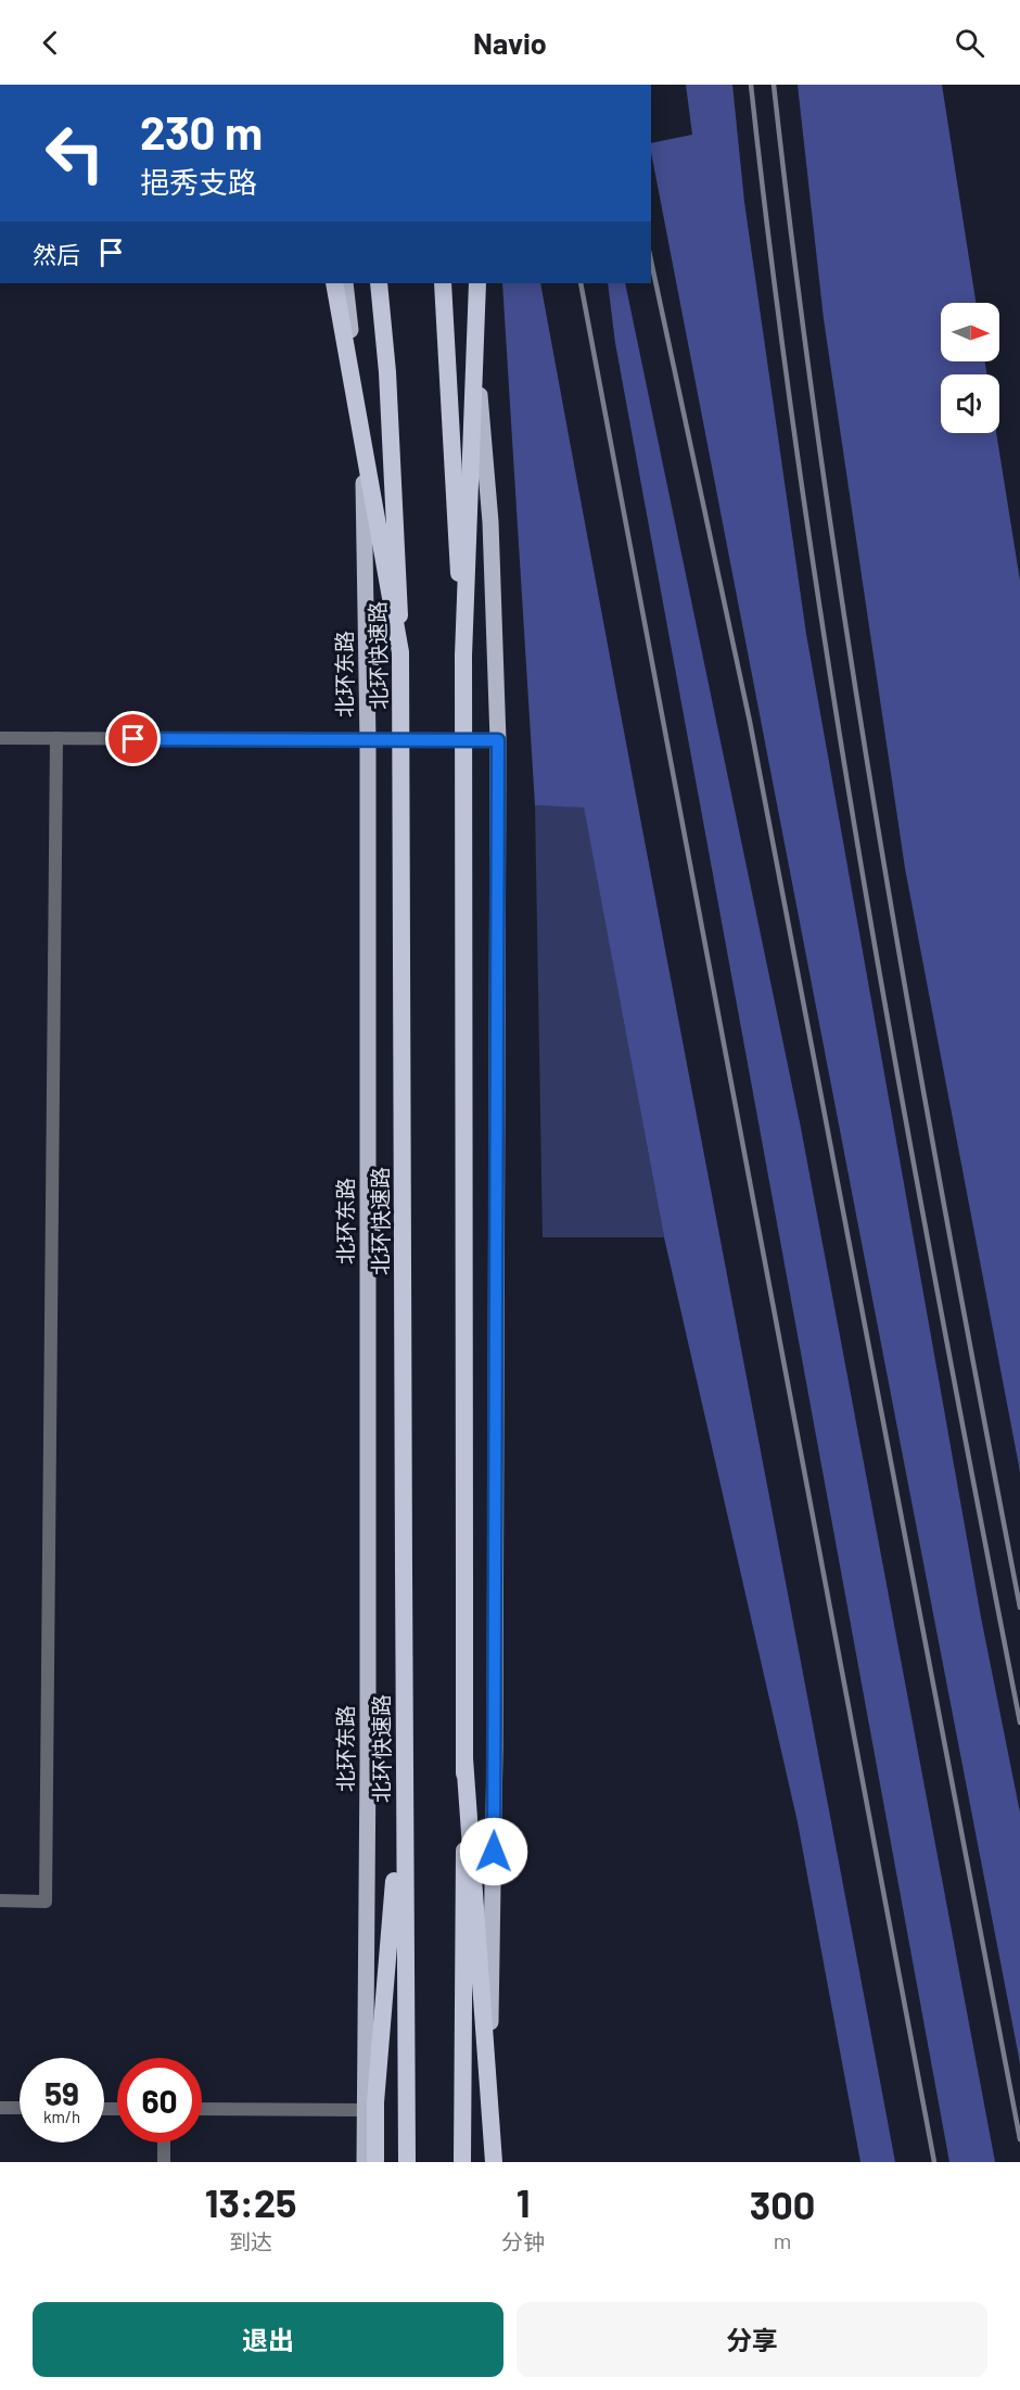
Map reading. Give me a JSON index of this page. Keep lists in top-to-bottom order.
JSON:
{
  "streets": {
    "highway": ["北环快速路"],
    "main road": ["北环东路"]
  },
  "north": "right",
  "page": {
    "header": "Navio",
    "turn": ["230 m", "挹秀支路"],
    "then": "然后",
    "speed": "59 km/h",
    "limit": "60",
    "eta": [
      "13:25",
      "到达",
      "1",
      "分钟",
      "300",
      "m"
    ],
    "buttons": ["退出", "分享"]
  }
}
